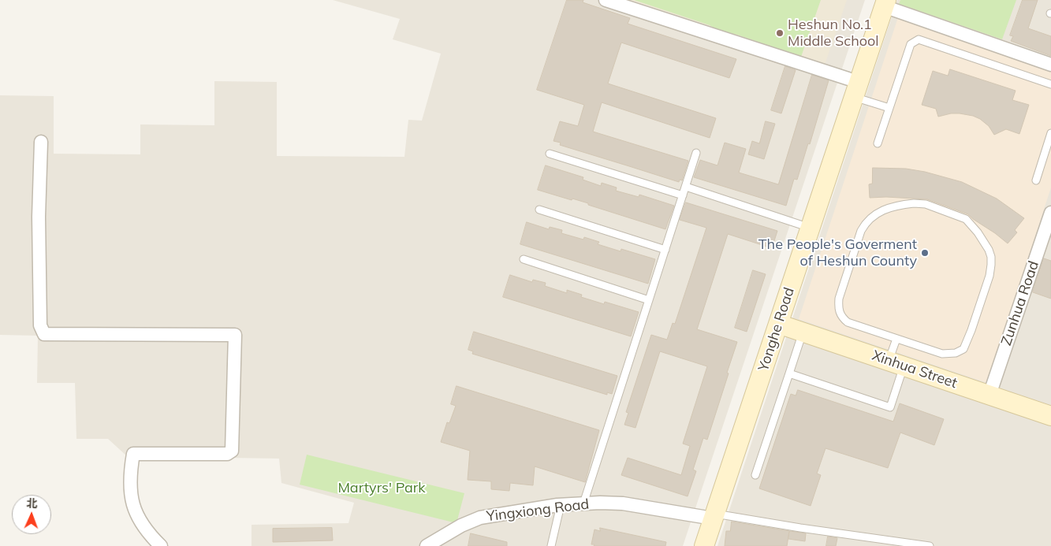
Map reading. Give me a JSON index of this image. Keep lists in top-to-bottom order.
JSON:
{
  "streets": {
    "main road": ["Yonghe Road", "Xinhua Street"],
    "street": ["Zunhua Road", "Yingxiong Road"]
  },
  "crossings": [
    ["Zunhua Road", "Xinhua Street"],
    ["Yonghe Road", "Xinhua Street"],
    ["Yonghe Road", "Yingxiong Road"]
  ],
  "parks": ["Martyrs' Park"],
  "places": ["Heshun No.1 Middle School", "The People's Goverment of Heshun County"],
  "north": "top"
}
